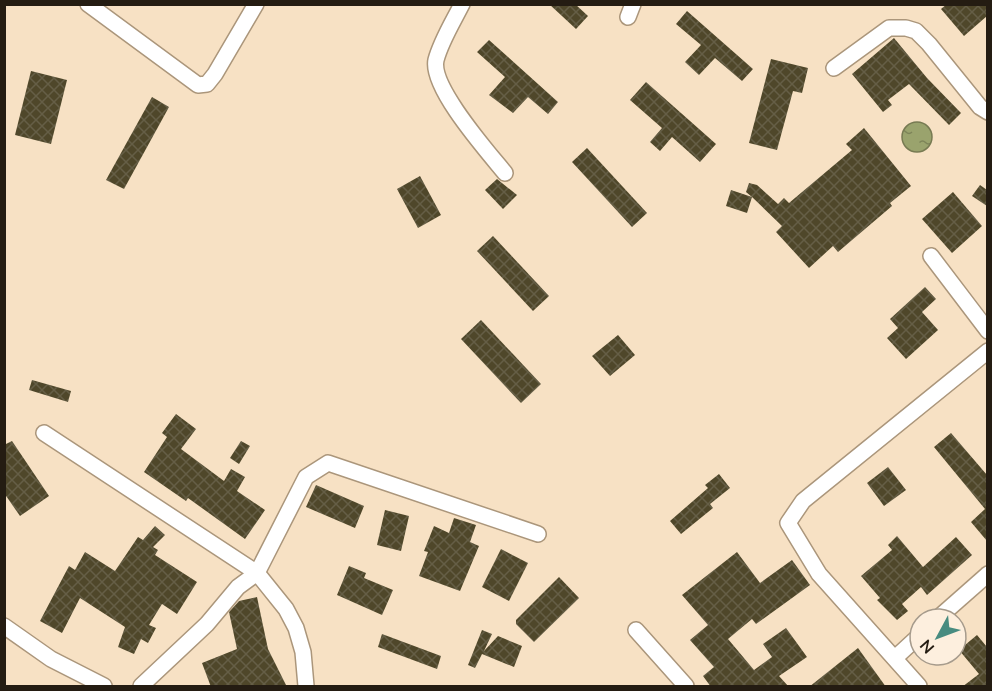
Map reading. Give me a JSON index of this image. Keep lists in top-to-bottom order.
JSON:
{
  "north": "bottom left"
}
